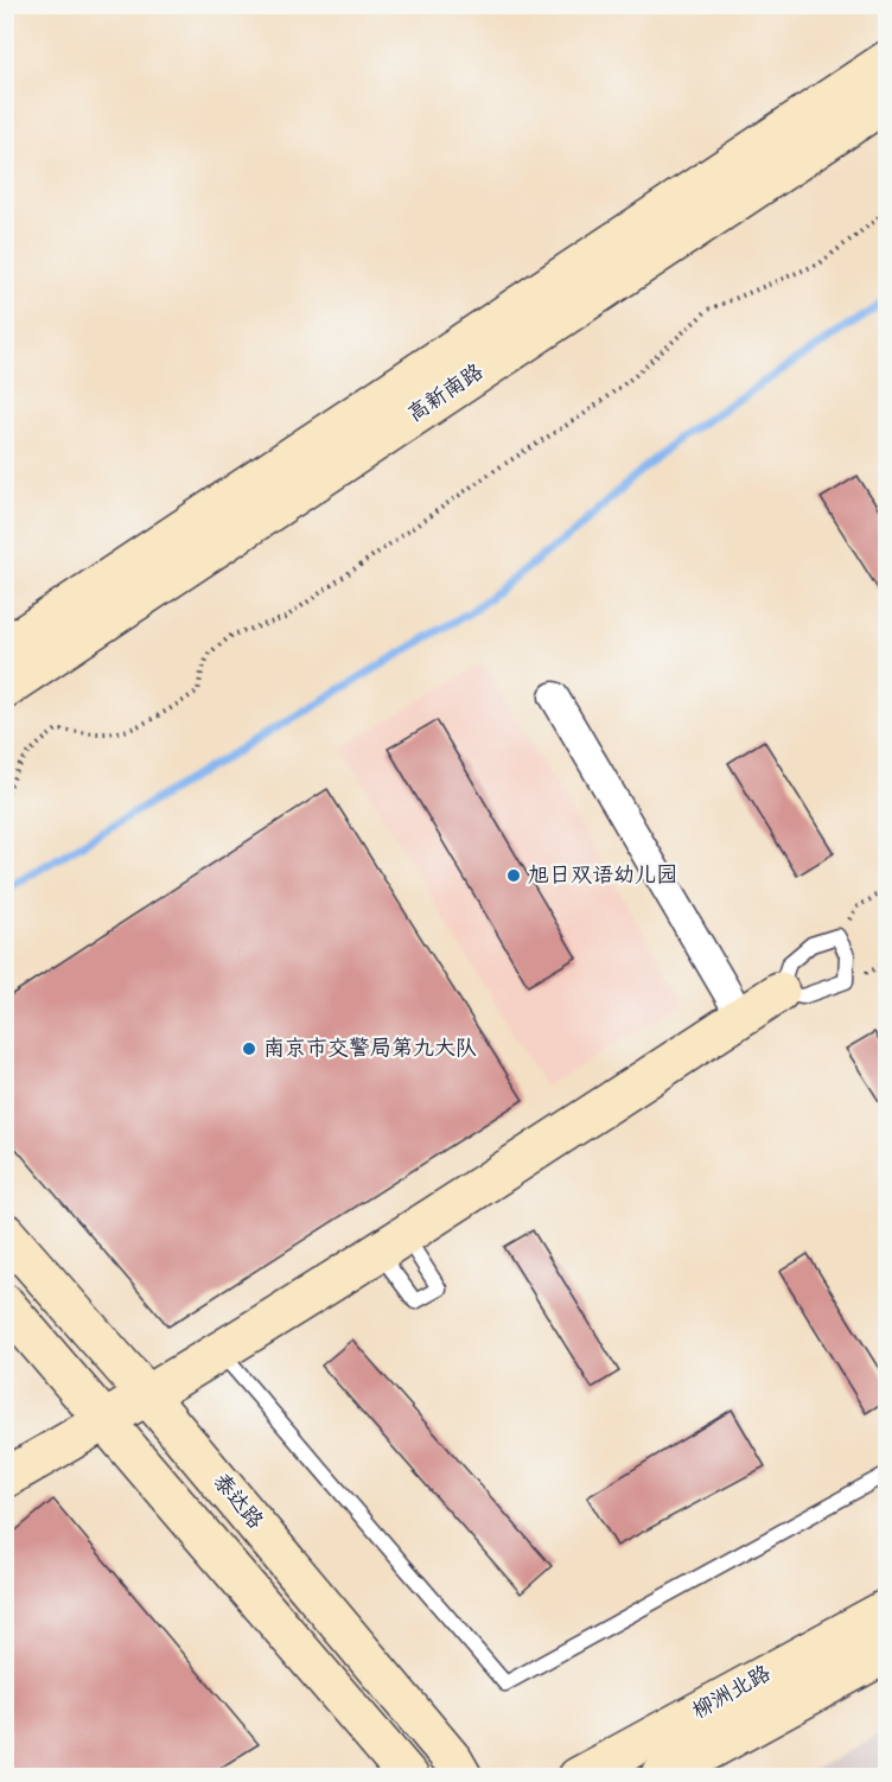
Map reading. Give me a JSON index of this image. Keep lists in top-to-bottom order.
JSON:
{
  "streets": {
    "main road": ["高新南路", "泰达路", "柳洲北路"]
  },
  "places": ["旭日双语幼儿园", "南京市交警局第九大队"]
}
